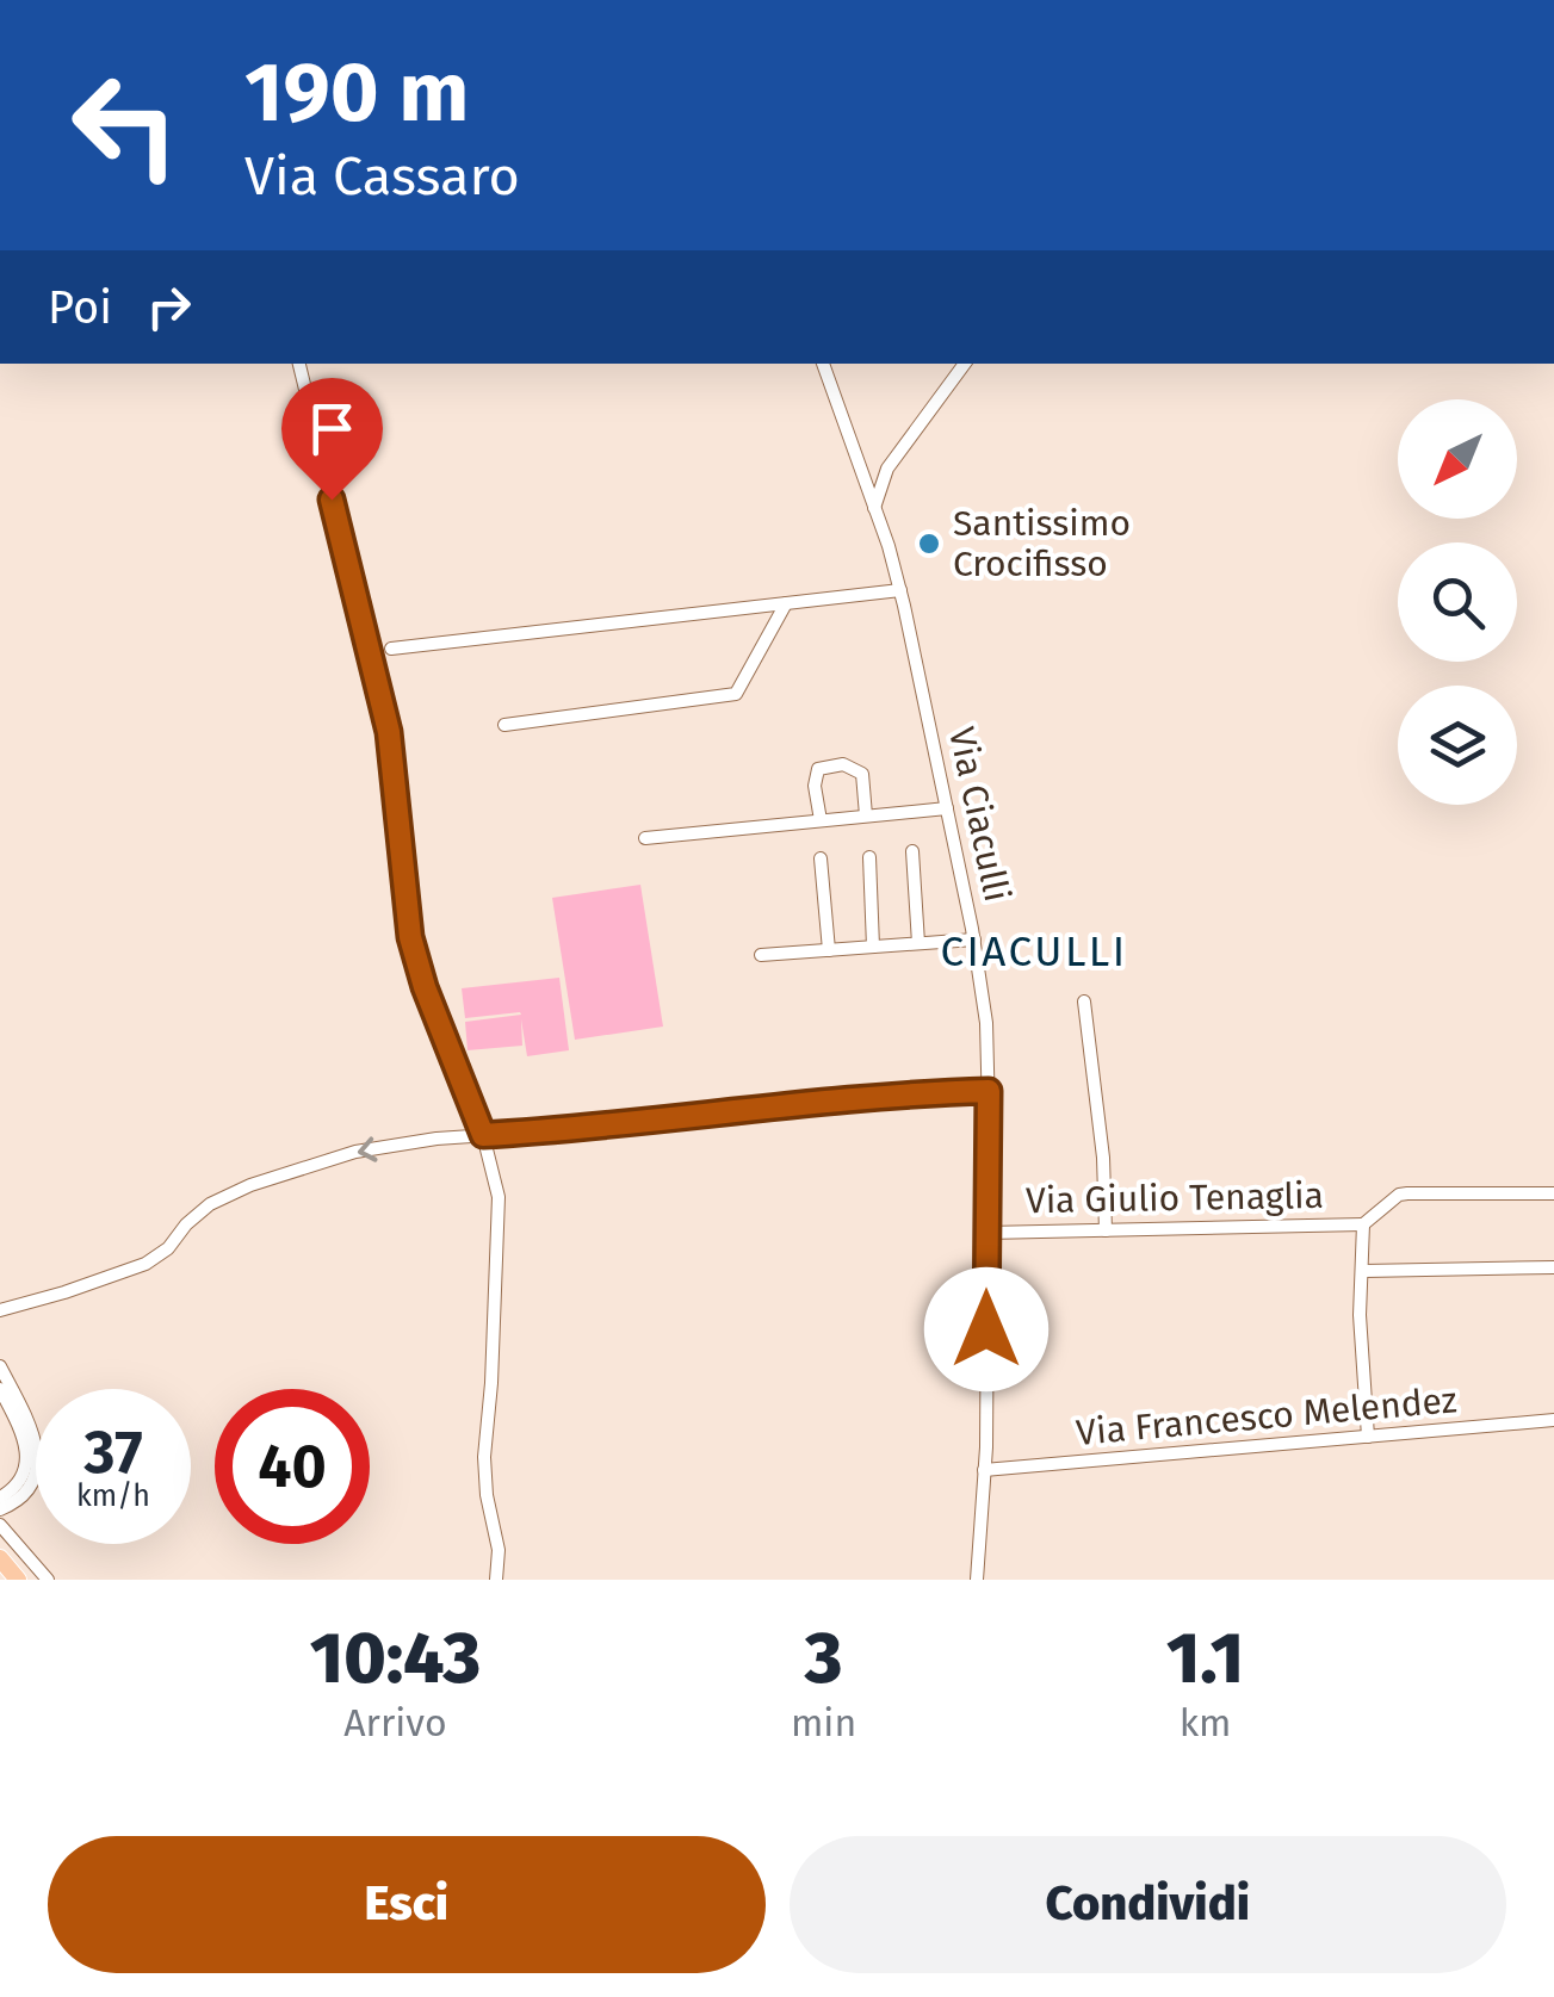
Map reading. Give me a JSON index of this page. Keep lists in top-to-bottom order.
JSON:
{
  "streets": {
    "street": ["Via Ciaculli", "Via Giulio Tenaglia", "Via Francesco Melendez"]
  },
  "crossings": [
    ["Via Ciaculli", "Via Giulio Tenaglia"],
    ["Via Ciaculli", "Via Francesco Melendez"]
  ],
  "districts": ["CIACULLI"],
  "places": ["Santissimo Crocifisso"],
  "north": "bottom left",
  "page": {
    "turn": ["190 m", "Via Cassaro"],
    "then": "Poi",
    "speed": "37 km/h",
    "limit": "40",
    "eta": [
      "10:43",
      "Arrivo",
      "3",
      "min",
      "1.1",
      "km"
    ],
    "buttons": ["Esci", "Condividi"]
  }
}
